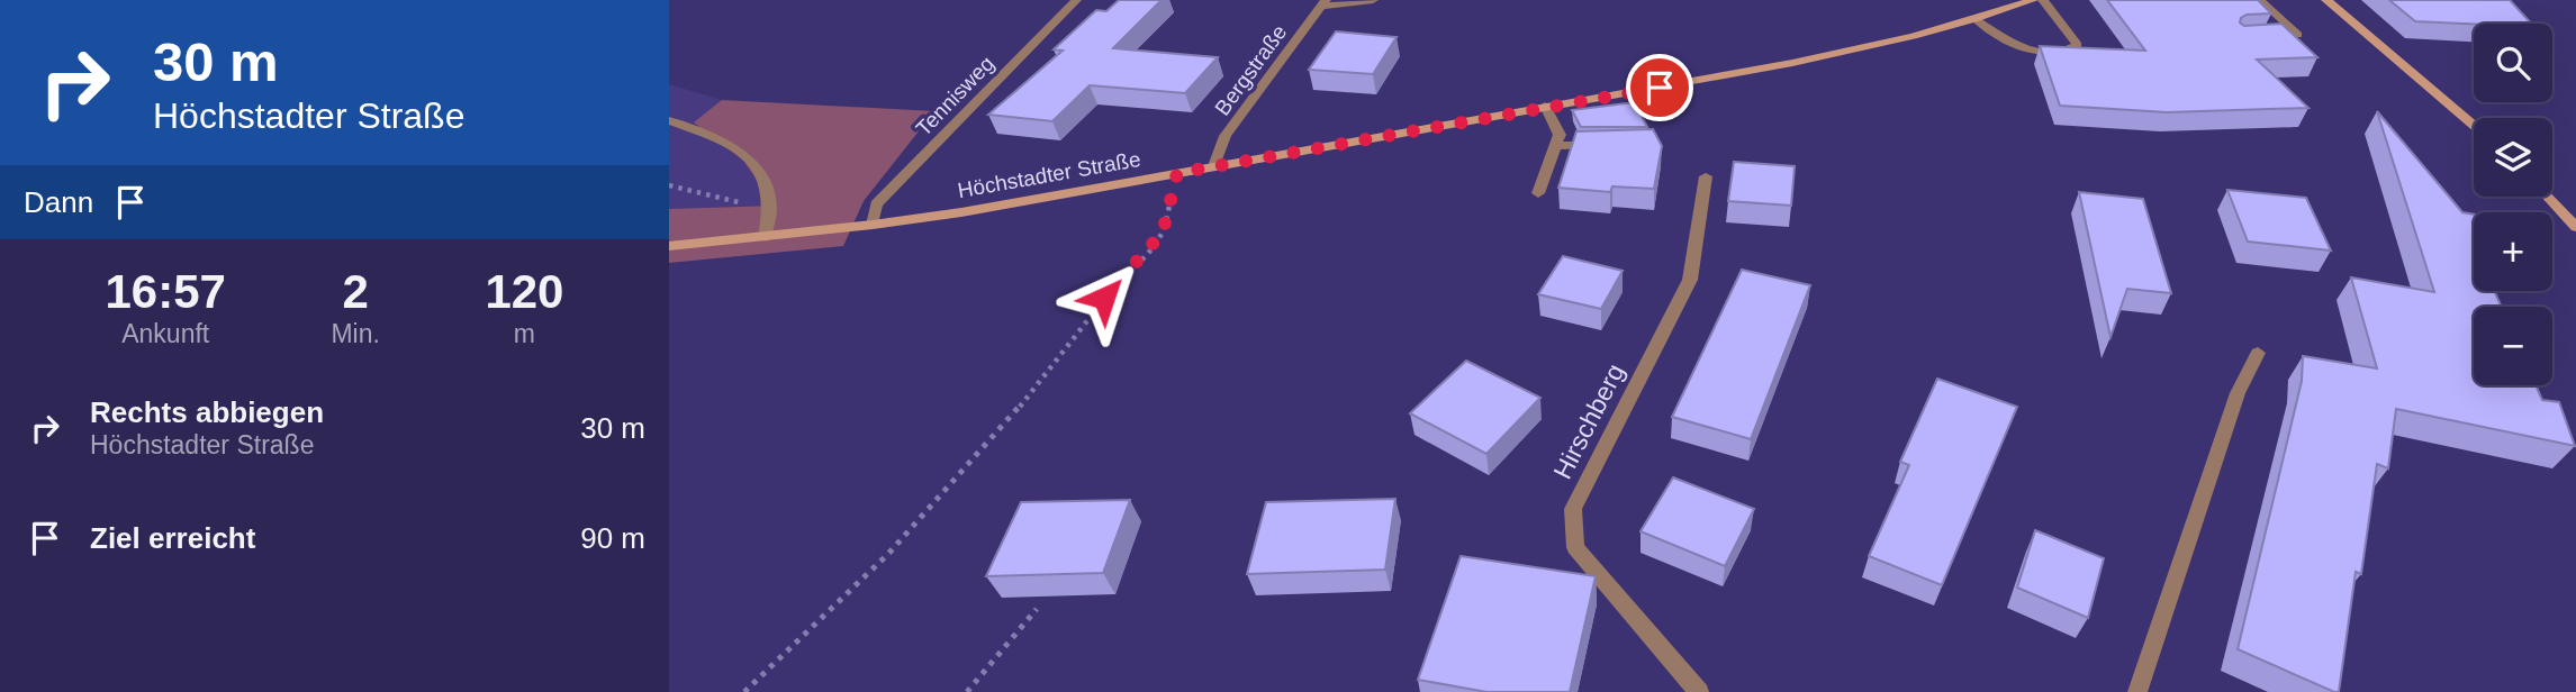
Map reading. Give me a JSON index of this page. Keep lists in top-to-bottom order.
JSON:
{
  "streets": {
    "street": [
      "Bergstraße",
      "Tennisweg",
      "Höchstadter Straße",
      "Hirschberg"
    ]
  },
  "crossings": [
    ["Bergstraße", "Höchstadter Straße"],
    ["Tennisweg", "Höchstadter Straße"]
  ],
  "page": {
    "turn": ["30 m", "Höchstadter Straße"],
    "map_buttons": ["+", "−"],
    "then": "Dann",
    "eta": [
      "16:57",
      "Ankunft",
      "2",
      "Min.",
      "120",
      "m"
    ],
    "list": [
      {
        "name": "Rechts abbiegen",
        "note": "Höchstadter Straße",
        "value": "30 m"
      },
      {
        "name": "Ziel erreicht",
        "value": "90 m"
      }
    ]
  }
}
